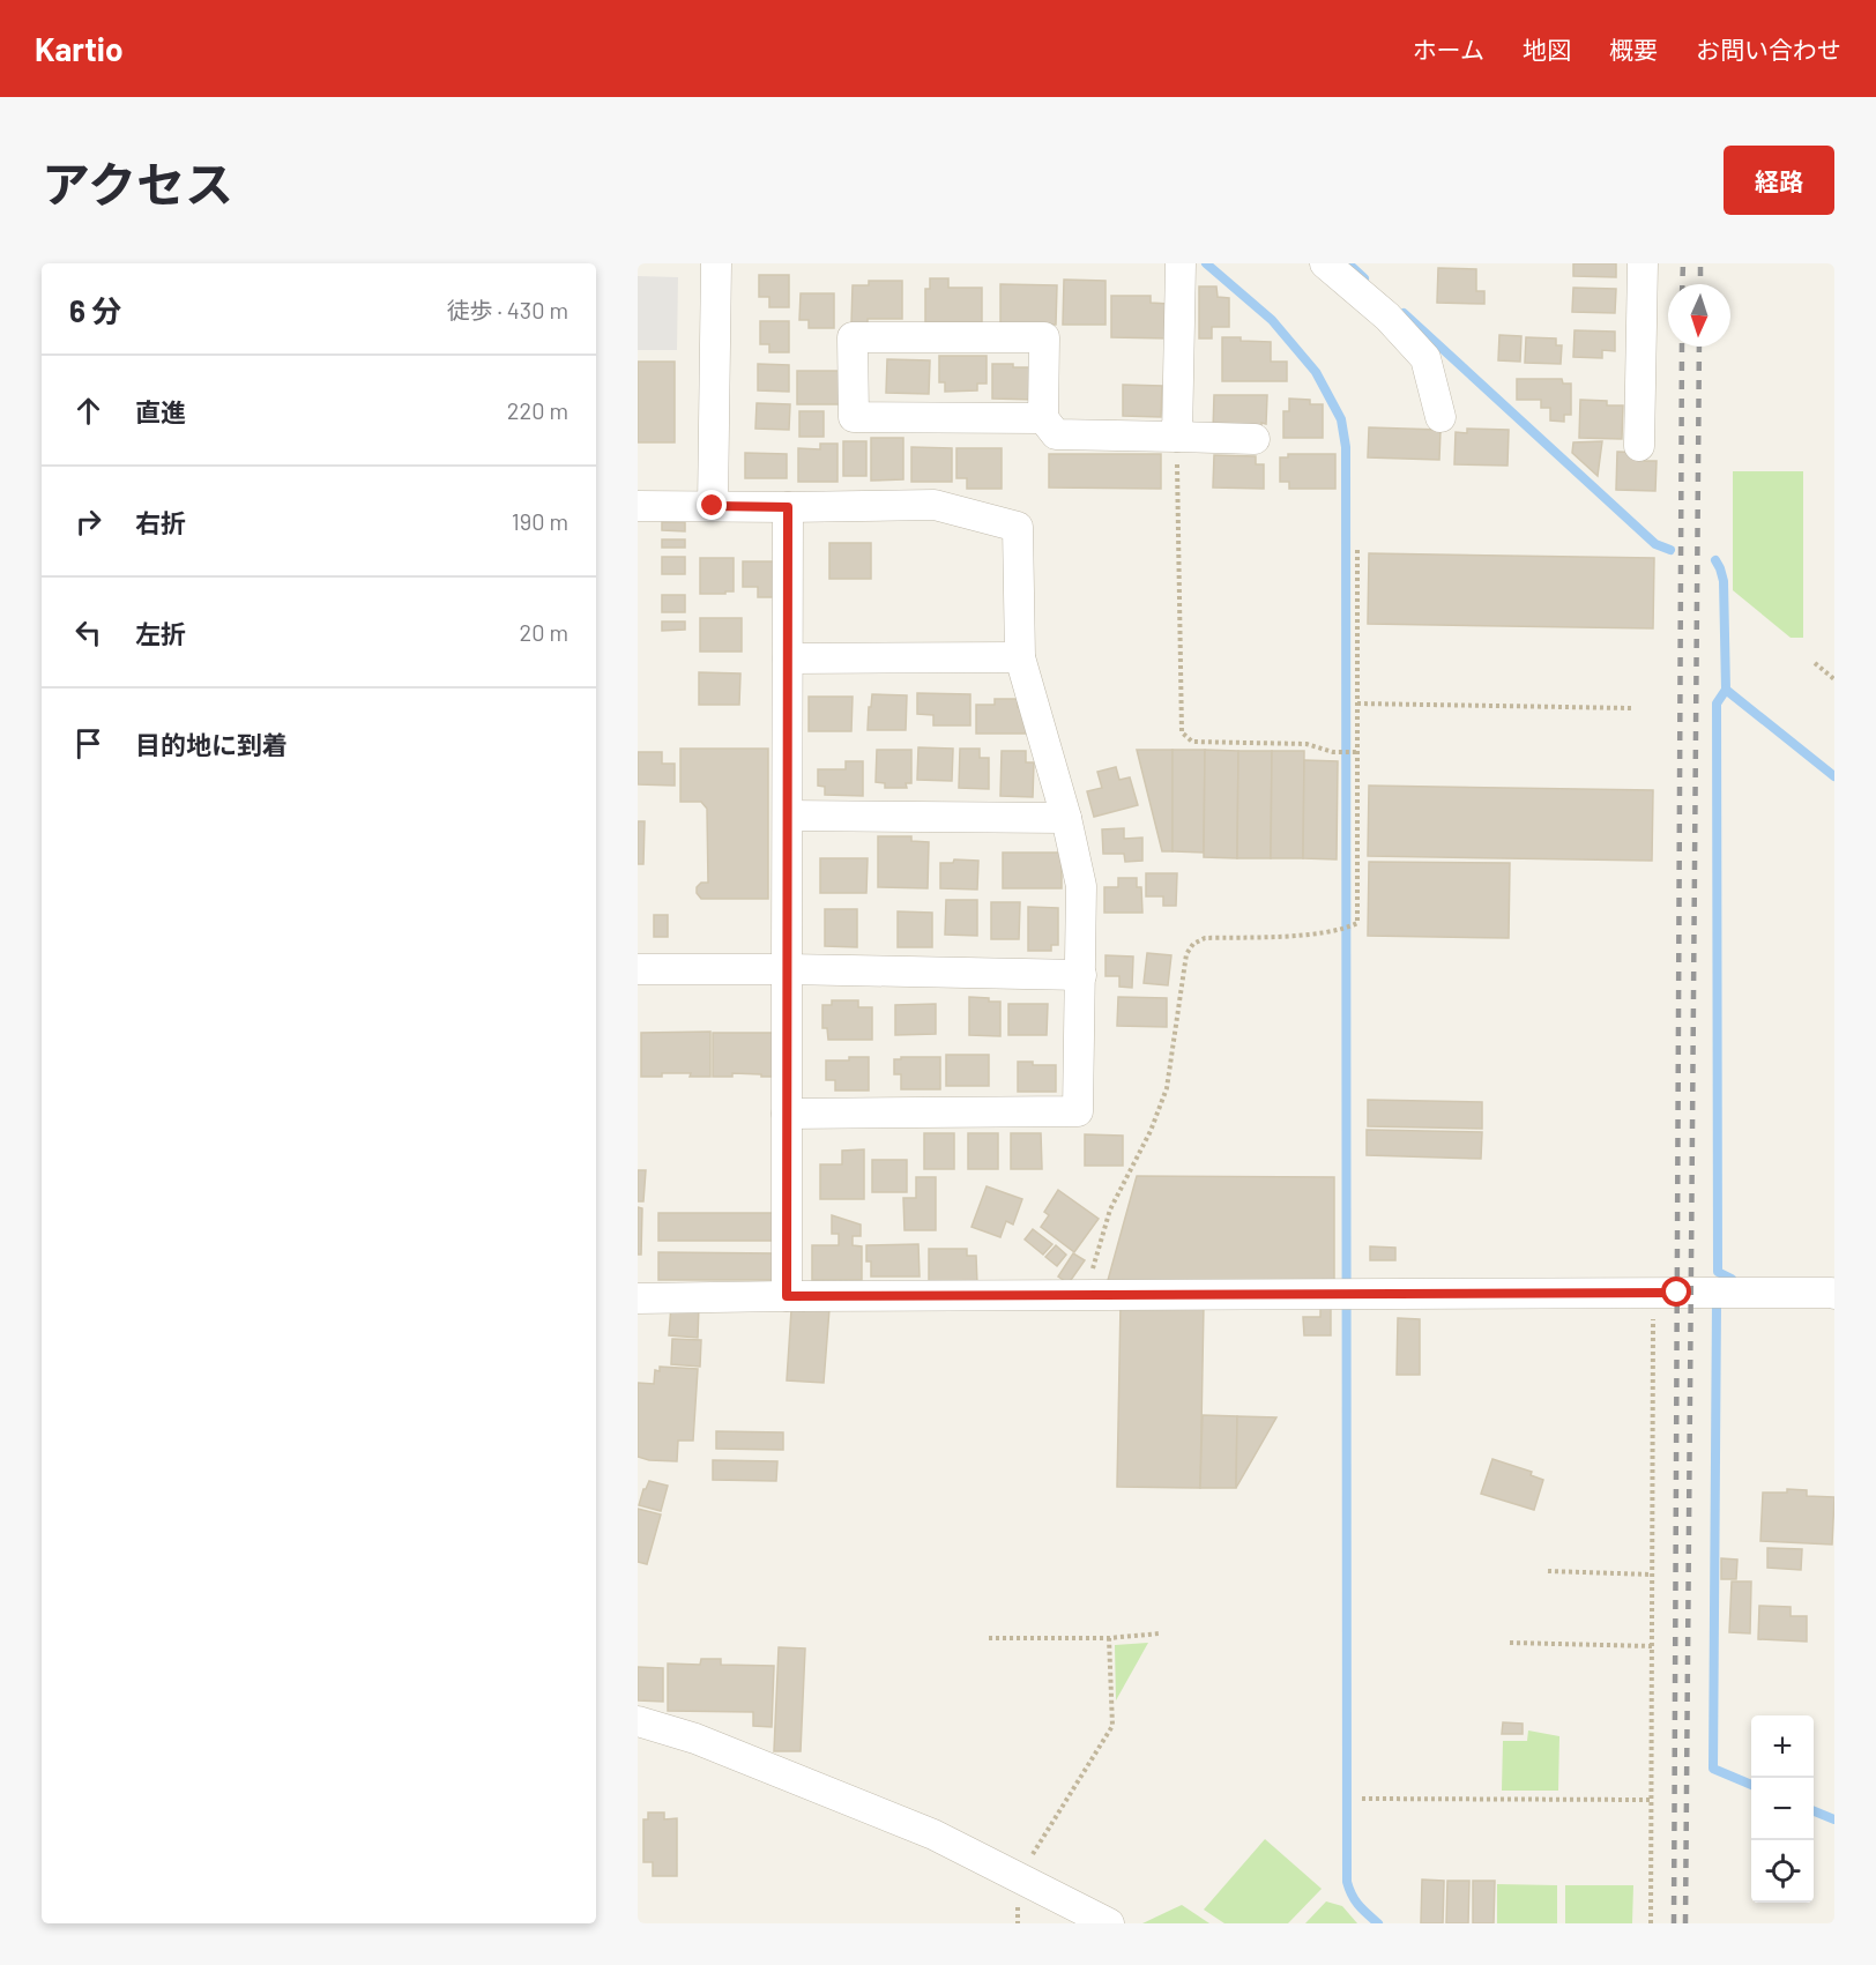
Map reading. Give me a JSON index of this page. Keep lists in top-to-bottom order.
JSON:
{
  "north": "bottom",
  "page": {
    "header": "Kartio",
    "nav": [
      "ホーム",
      "地図",
      "概要",
      "お問い合わせ"
    ],
    "title": "アクセス",
    "buttons": "経路",
    "heading": ["6 分", "徒歩 · 430 m"],
    "list": [
      ["直進", "220 m"],
      ["右折", "190 m"],
      ["左折", "20 m"],
      "目的地に到着"
    ],
    "map_buttons": ["+", "−"]
  }
}
